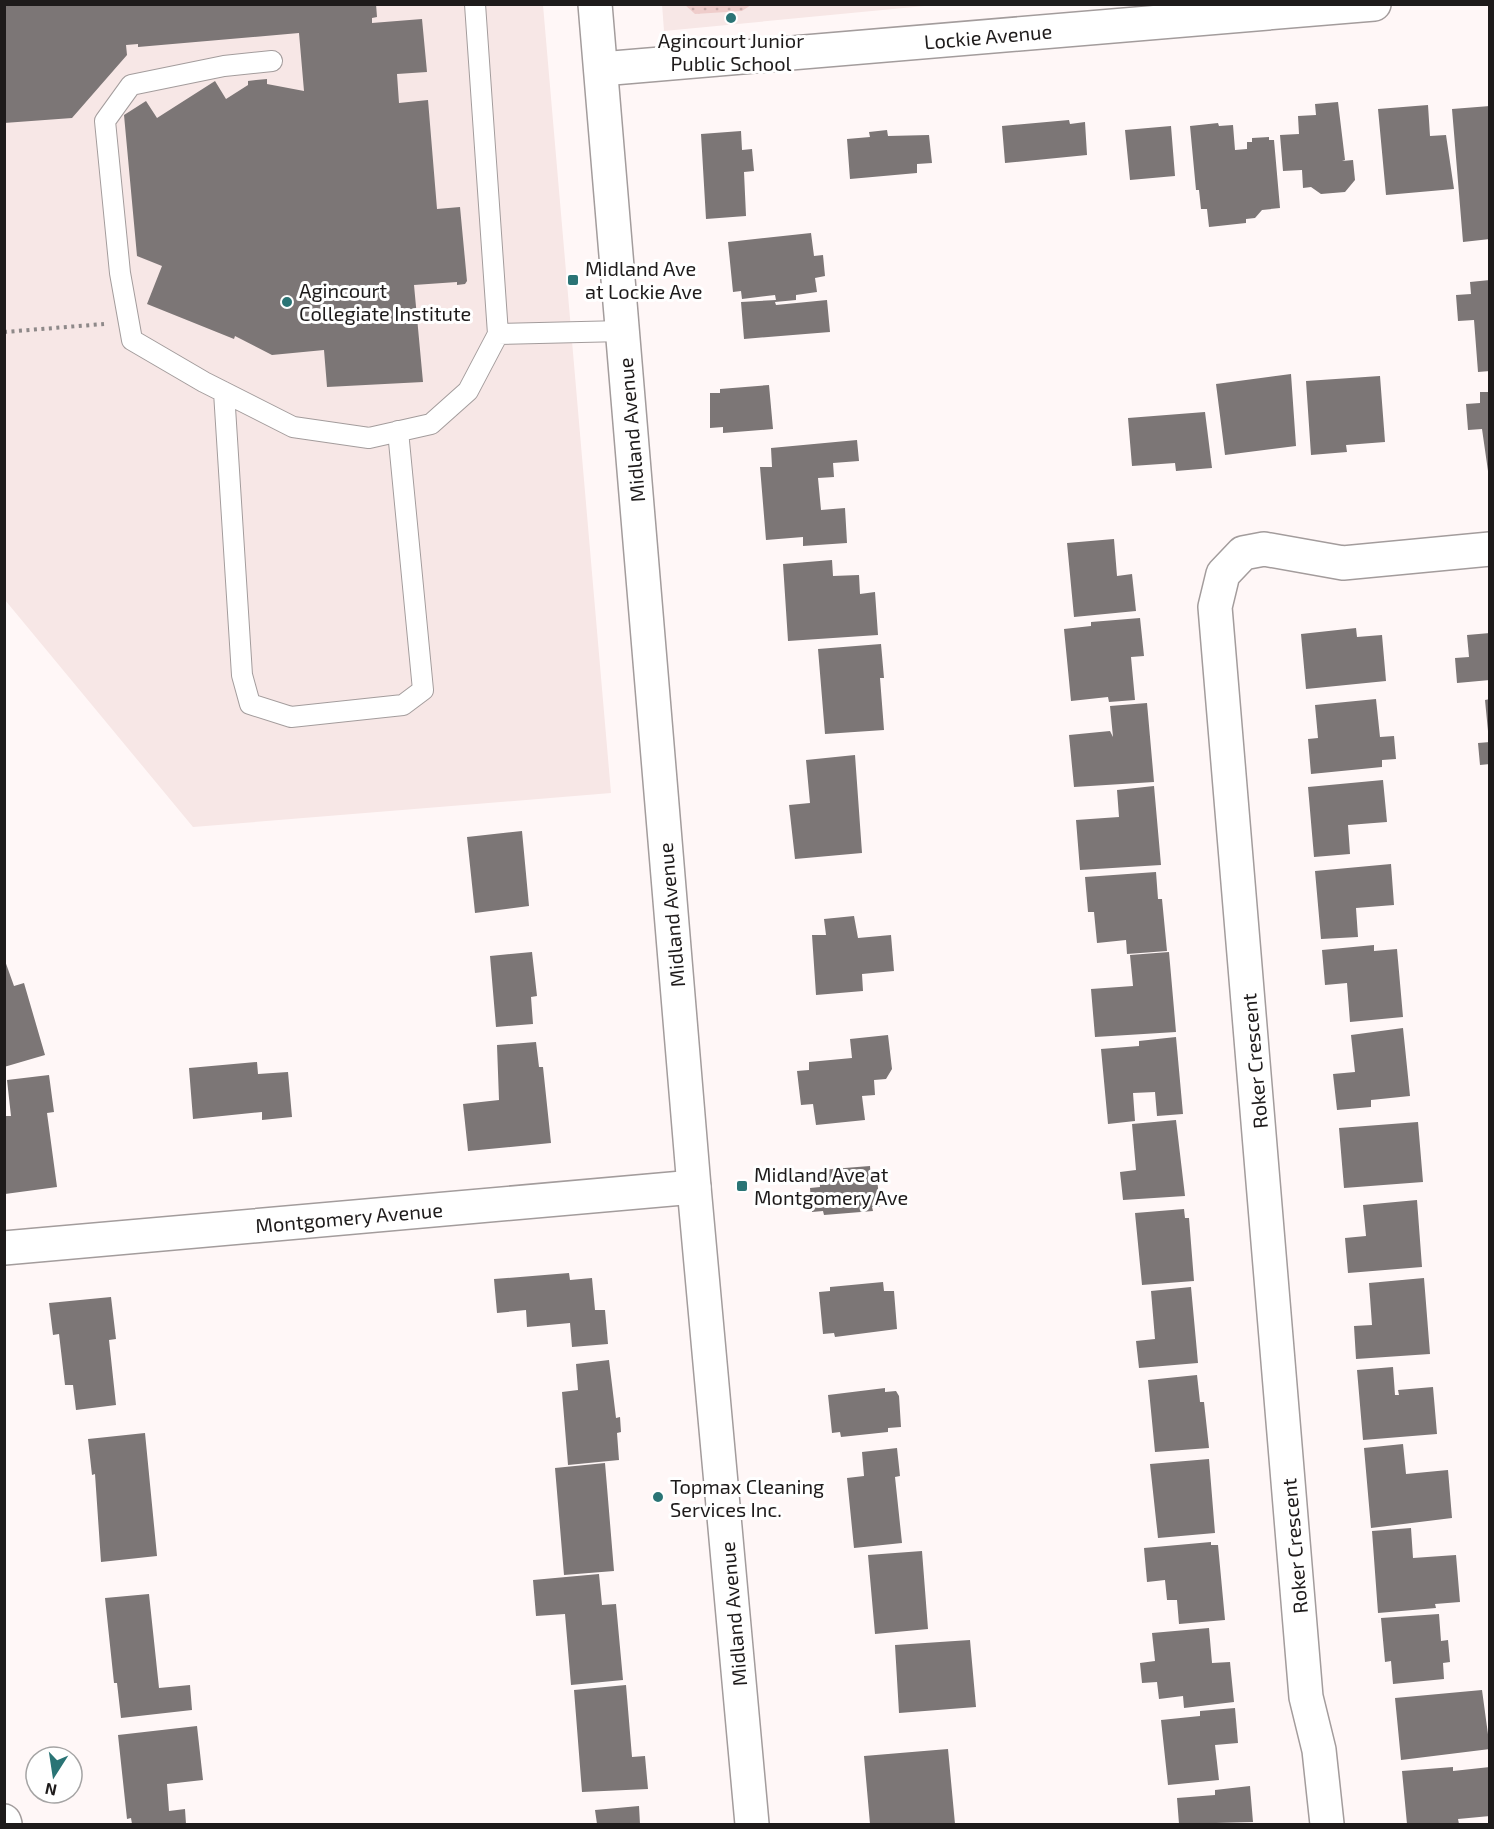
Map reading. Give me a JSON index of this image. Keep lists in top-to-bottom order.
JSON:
{
  "streets": {
    "street": [
      "Lockie Avenue",
      "Midland Avenue",
      "Roker Crescent",
      "Montgomery Avenue"
    ]
  },
  "crossings": [
    ["Lockie Avenue", "Midland Avenue"],
    ["Midland Avenue", "Montgomery Avenue"]
  ],
  "places": {
    "other": ["Agincourt Junior Public School", "Agincourt Collegiate Institute", "Topmax Cleaning Services Inc."],
    "transit": ["Midland Ave at Lockie Ave", "Midland Ave at Montgomery Ave"]
  },
  "north": "bottom"
}
